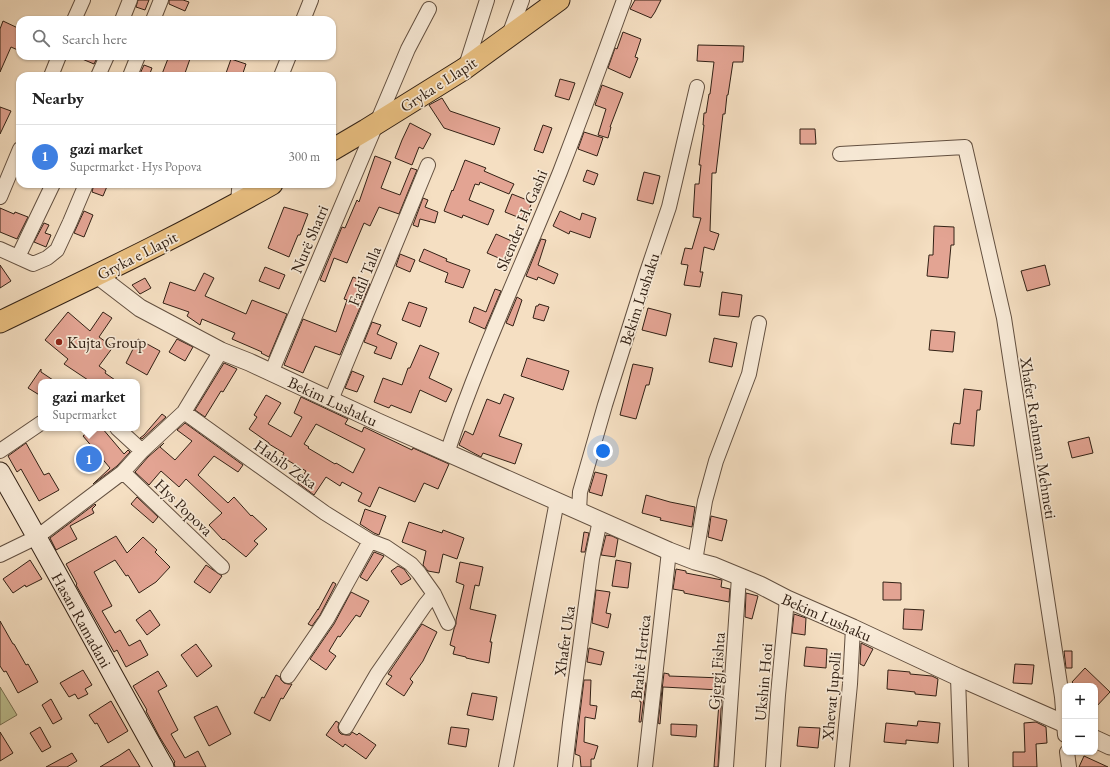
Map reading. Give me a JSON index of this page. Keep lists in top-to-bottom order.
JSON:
{
  "streets": {
    "main road": ["Gryka e Llapit", "Hasan Ramadani"],
    "street": [
      "Skender H. Gashi",
      "Nurë Shatri",
      "Fadil Talla",
      "Bekim Lushaku",
      "Xhafer Rrahman Mehmeti",
      "Habib Zeka",
      "Hys Popova",
      "Xhafer Uka",
      "Brahë Hertica",
      "Gjergj Fishta",
      "Ukshin Hoti",
      "Xhevat Jupolli"
    ]
  },
  "crossings": [
    ["Gryka e Llapit", "Nurë Shatri"],
    ["Gryka e Llapit", "Bekim Lushaku"],
    ["Skender H. Gashi", "Bekim Lushaku"],
    ["Nurë Shatri", "Bekim Lushaku"],
    ["Fadil Talla", "Bekim Lushaku"],
    ["Bekim Lushaku", "Xhafer Uka"],
    ["Bekim Lushaku", "Brahë Hertica"],
    ["Bekim Lushaku", "Gjergj Fishta"],
    ["Bekim Lushaku", "Ukshin Hoti"],
    ["Bekim Lushaku", "Xhevat Jupolli"]
  ],
  "places": ["Kujta Group"],
  "page": {
    "search": "Search here",
    "heading": "Nearby",
    "list": [
      {
        "mark": "1",
        "name": "gazi market",
        "note": "Supermarket · Hys Popova",
        "value": "300 m"
      }
    ],
    "popup": ["gazi market", "Supermarket"],
    "pins": "1",
    "map_buttons": ["+", "−"]
  }
}
